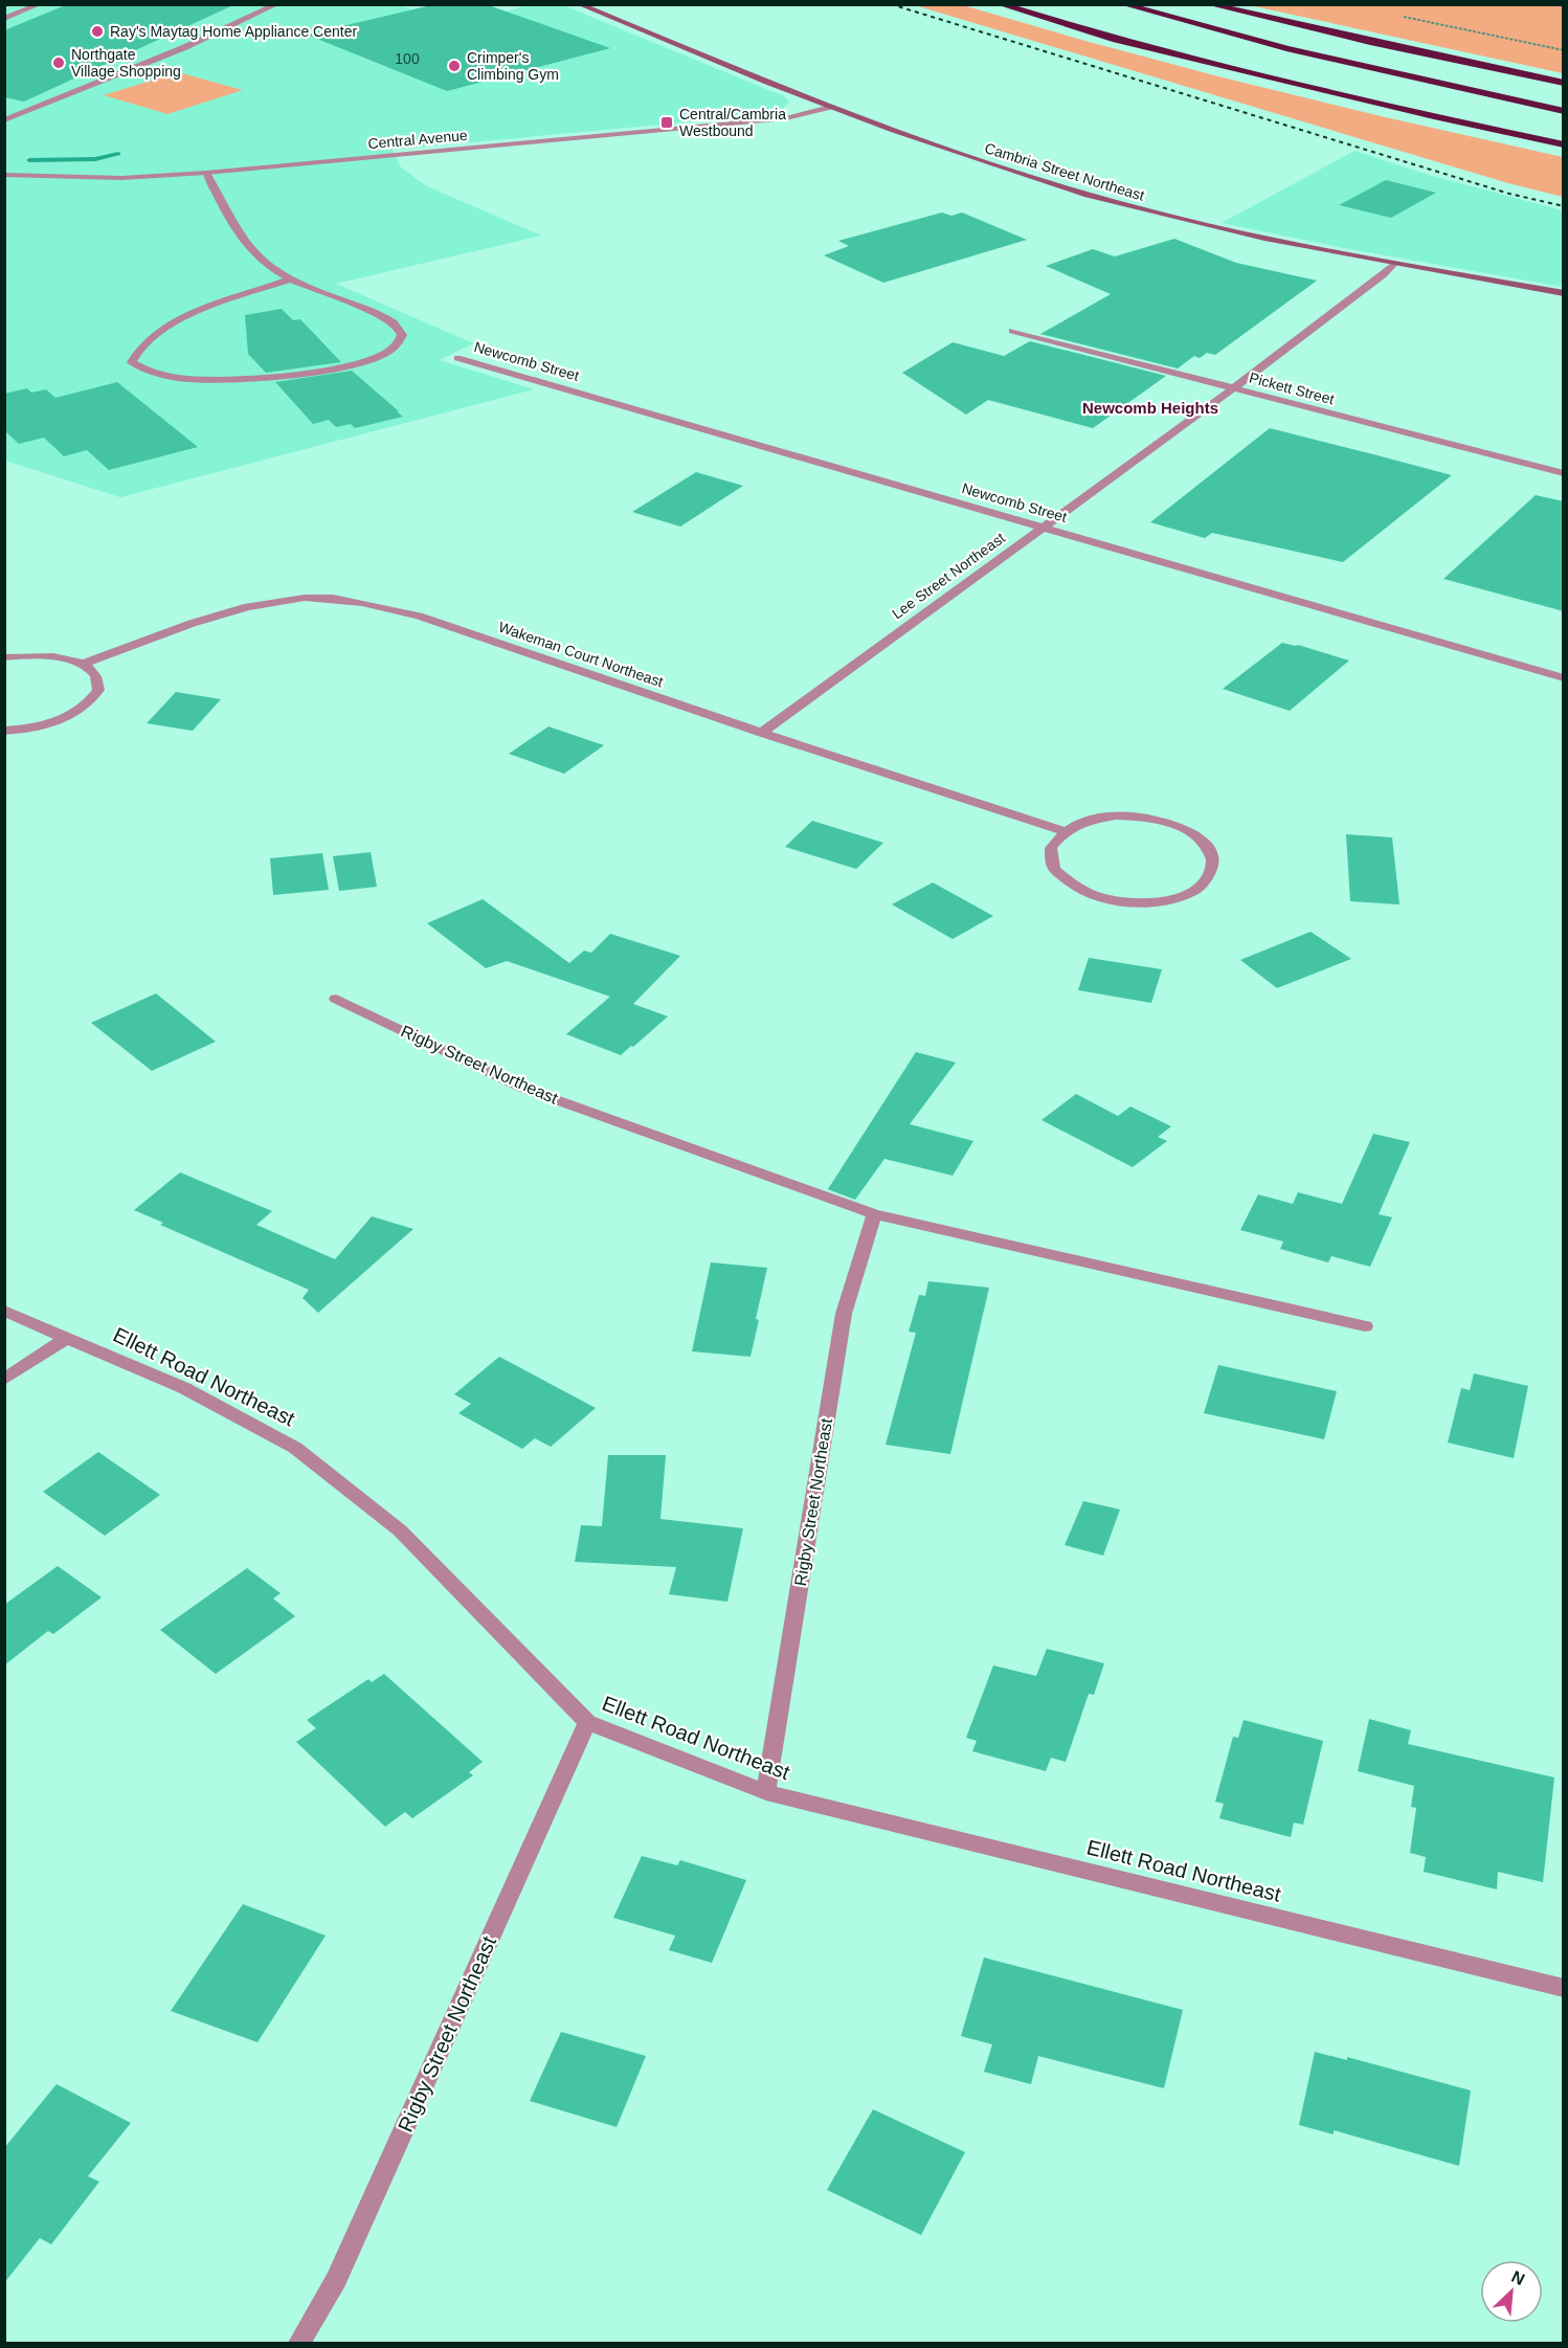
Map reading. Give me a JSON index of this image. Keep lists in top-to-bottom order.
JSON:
{
  "streets": {
    "main road": ["Cambria Street Northeast"],
    "street": [
      "Central Avenue",
      "Newcomb Street",
      "Pickett Street",
      "Lee Street Northeast",
      "Wakeman Court Northeast",
      "Rigby Street Northeast",
      "Ellett Road Northeast"
    ]
  },
  "crossings": [
    ["Central Avenue", "Cambria Street Northeast"],
    ["Cambria Street Northeast", "Lee Street Northeast"],
    ["Newcomb Street", "Lee Street Northeast"],
    ["Pickett Street", "Lee Street Northeast"],
    ["Lee Street Northeast", "Wakeman Court Northeast"],
    ["Rigby Street Northeast", "Ellett Road Northeast"]
  ],
  "districts": ["Newcomb Heights"],
  "places": {
    "other": ["Ray's Maytag Home Appliance Center", "Northgate Village Shopping", "Crimper's Climbing Gym"],
    "transit": ["Central/Cambria Westbound"]
  },
  "house_numbers": ["100"],
  "north": "top right"
}
